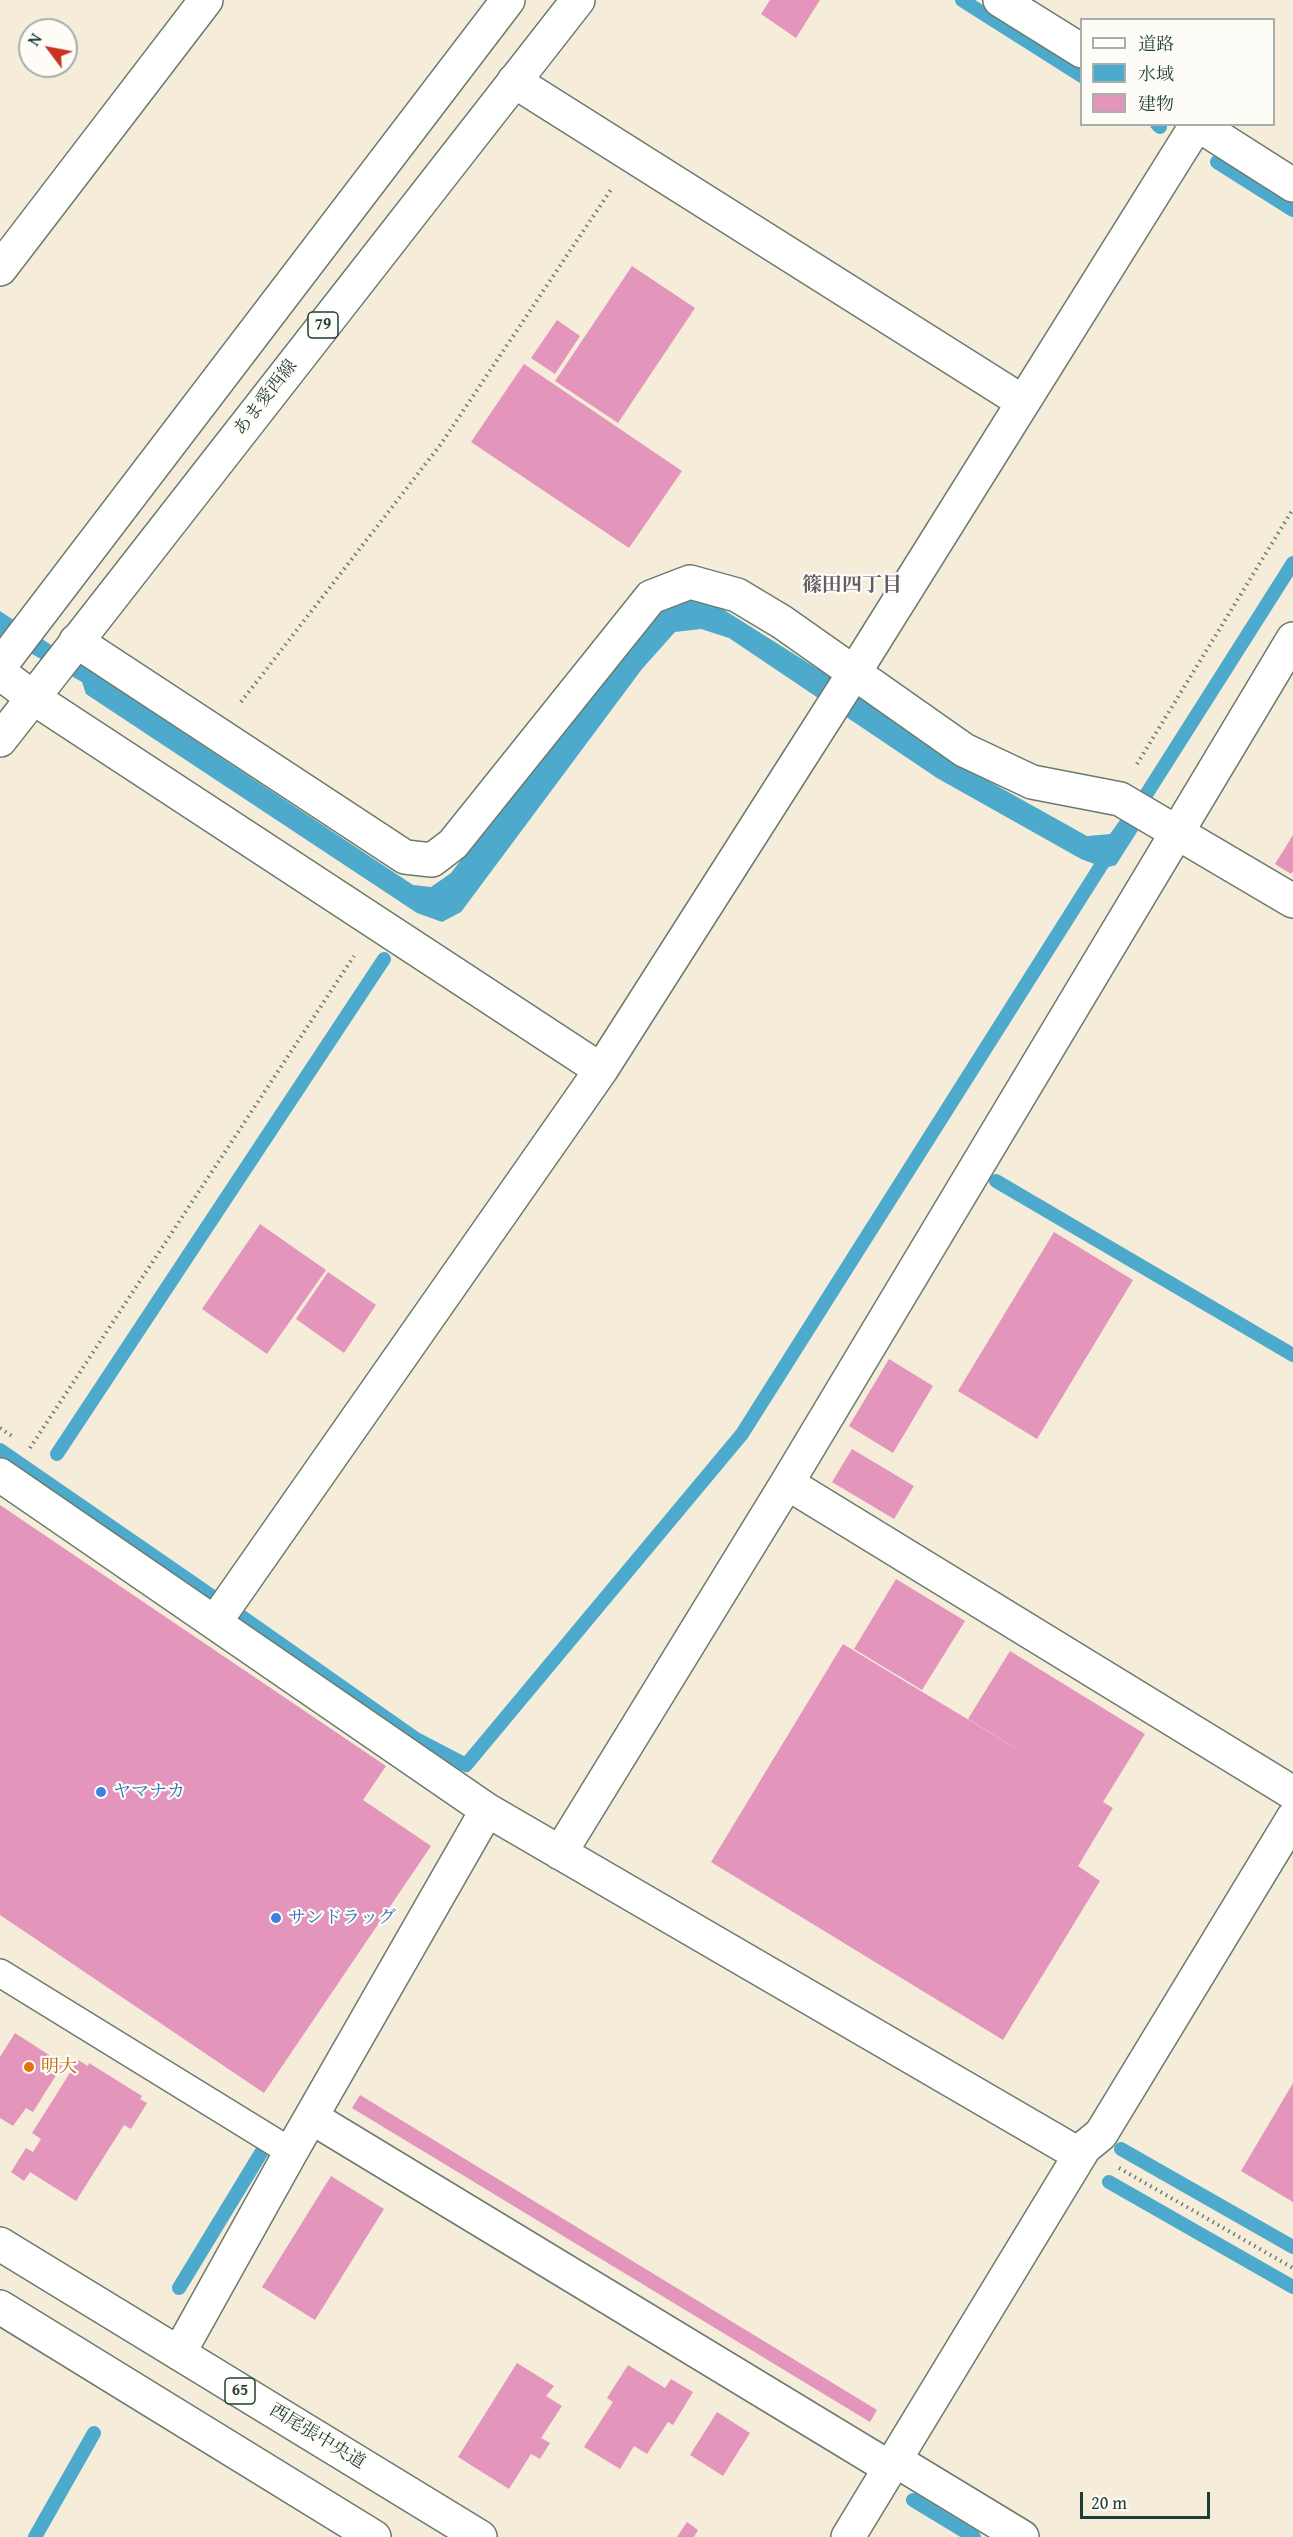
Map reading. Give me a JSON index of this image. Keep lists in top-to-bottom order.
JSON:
{
  "streets": {
    "street": [
      "79",
      "あま愛西線",
      "65",
      "西尾張中央道"
    ]
  },
  "districts": ["篠田四丁目"],
  "places": ["ヤマナカ", "サンドラッグ", "明大"],
  "legend": ["道路", "水域", "建物"],
  "scale_bar": "20 m",
  "north": "top left"
}
